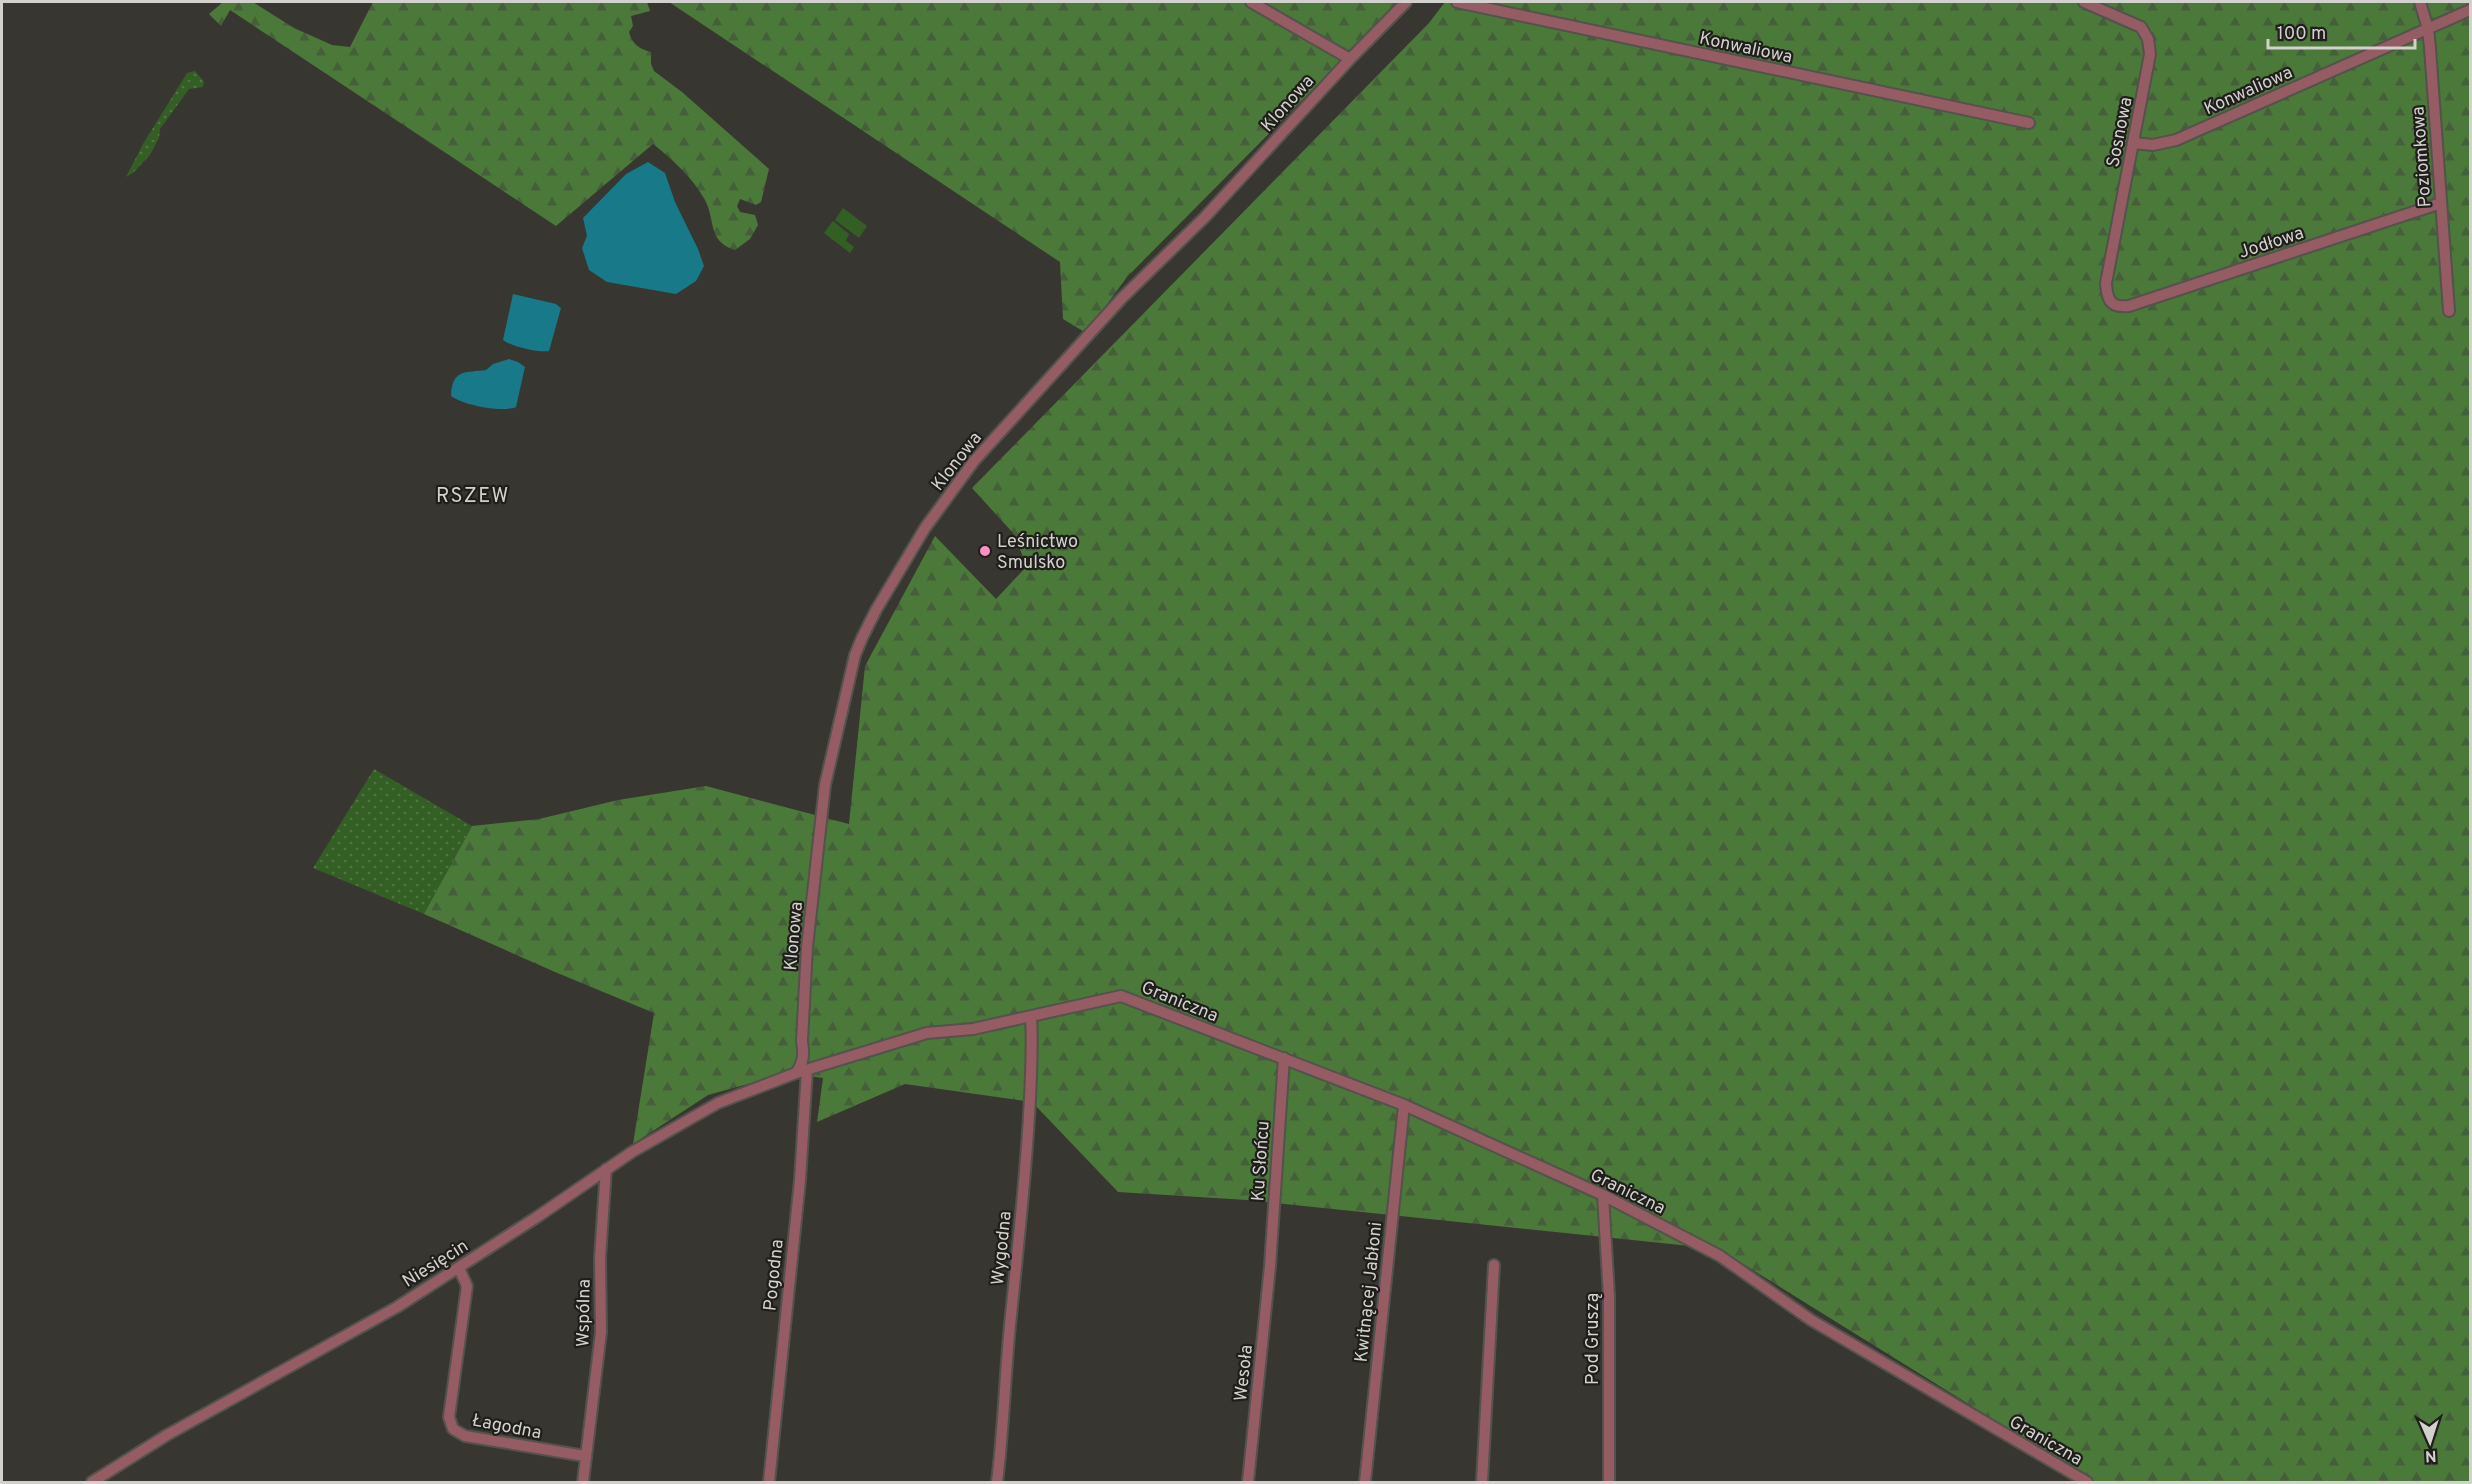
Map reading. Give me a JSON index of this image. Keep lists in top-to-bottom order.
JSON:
{
  "streets": {
    "street": [
      "Konwaliowa",
      "Klonowa",
      "Sosnowa",
      "Poziomkowa",
      "Jodłowa",
      "Graniczna",
      "Ku Słońcu",
      "Wygodna",
      "Niesięcin",
      "Pogodna",
      "Kwitnącej Jabłoni",
      "Wspólna",
      "Pod Gruszą",
      "Wesoła",
      "Łagodna"
    ]
  },
  "crossings": [
    ["Konwaliowa", "Sosnowa"],
    ["Konwaliowa", "Poziomkowa"],
    ["Klonowa", "Niesięcin"],
    ["Klonowa", "Pogodna"],
    ["Sosnowa", "Jodłowa"],
    ["Poziomkowa", "Jodłowa"],
    ["Graniczna", "Ku Słońcu"],
    ["Graniczna", "Niesięcin"],
    ["Graniczna", "Kwitnącej Jabłoni"],
    ["Graniczna", "Pod Gruszą"],
    ["Ku Słońcu", "Wesoła"],
    ["Wygodna", "Niesięcin"],
    ["Niesięcin", "Pogodna"],
    ["Niesięcin", "Wspólna"],
    ["Niesięcin", "Łagodna"],
    ["Wspólna", "Łagodna"]
  ],
  "districts": ["RSZEW"],
  "places": ["Leśnictwo Smulsko"],
  "scale_bar": "100 m",
  "north": "bottom"
}
